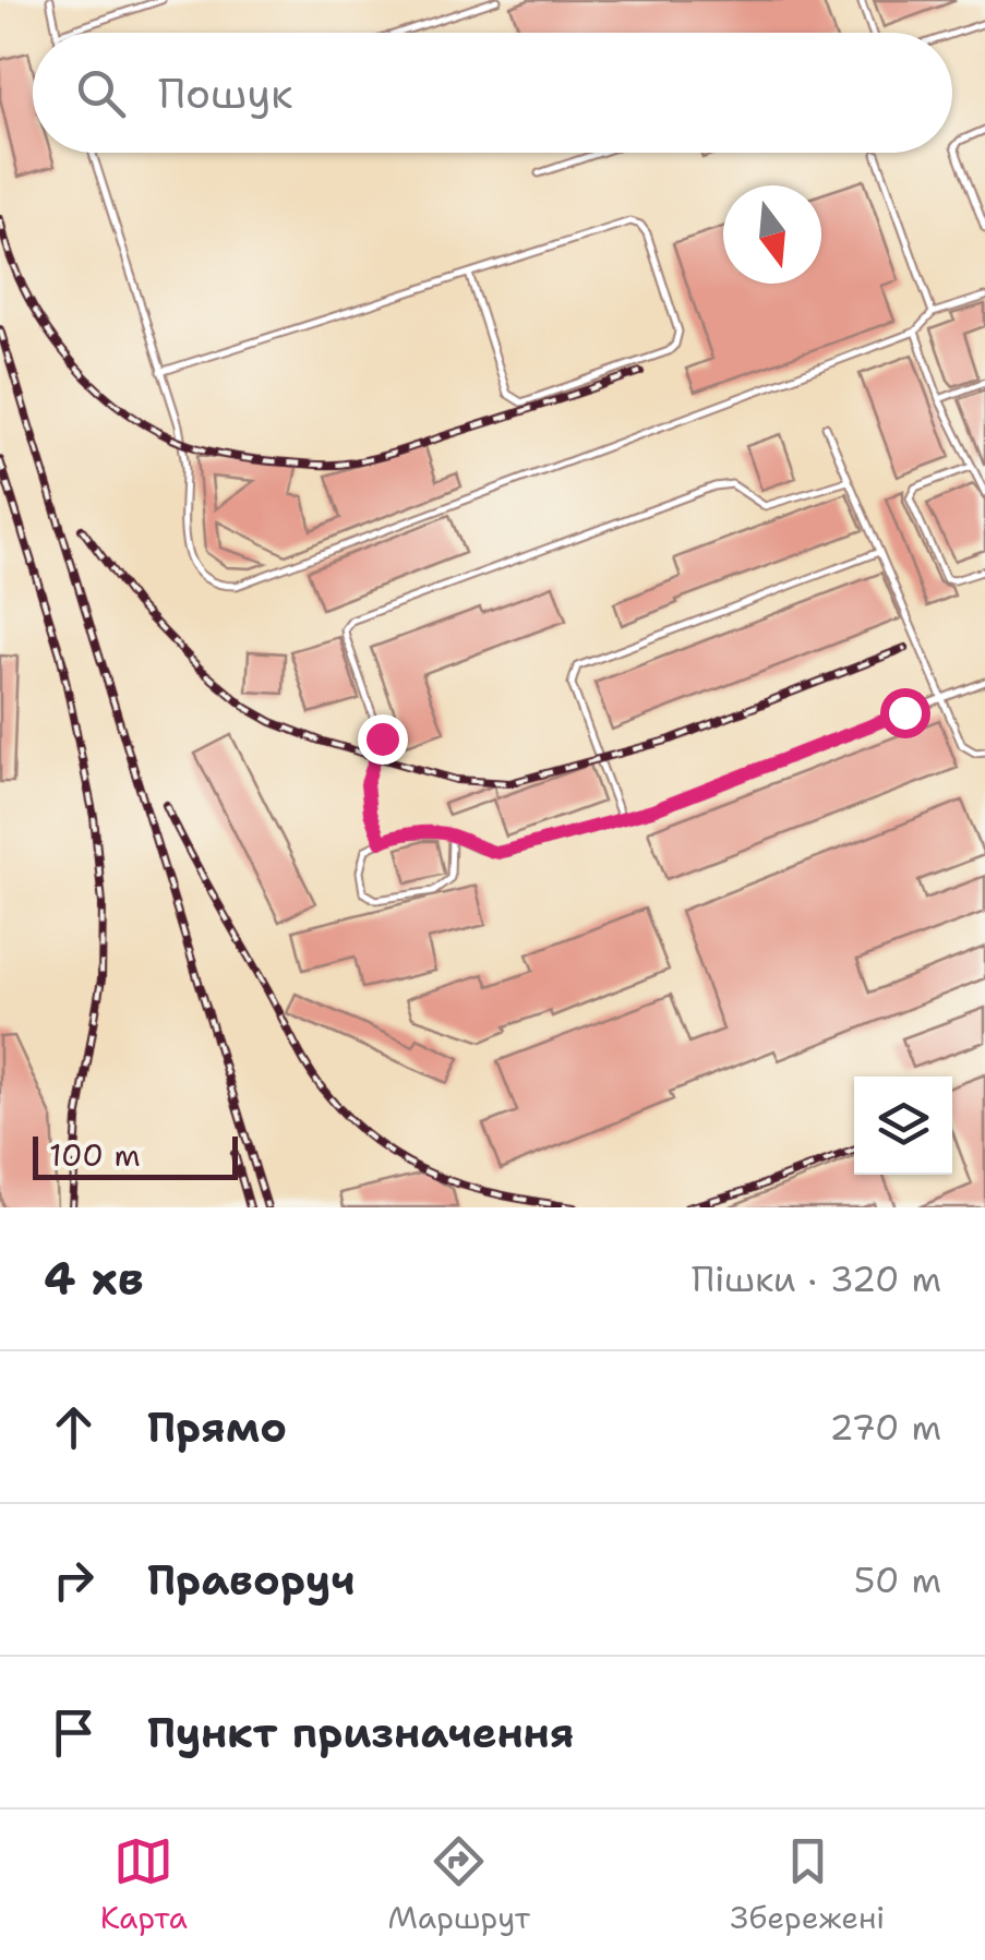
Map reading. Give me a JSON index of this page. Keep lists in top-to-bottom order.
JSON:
{
  "scale_bar": "100 m",
  "north": "bottom",
  "page": {
    "search": "Пошук",
    "scale": "100 m",
    "heading": ["4 хв", "Пішки · 320 m"],
    "list": [
      ["Прямо", "270 m"],
      ["Праворуч", "50 m"],
      "Пункт призначення"
    ],
    "nav": ["Карта", "Маршрут", "Збережені"]
  }
}
